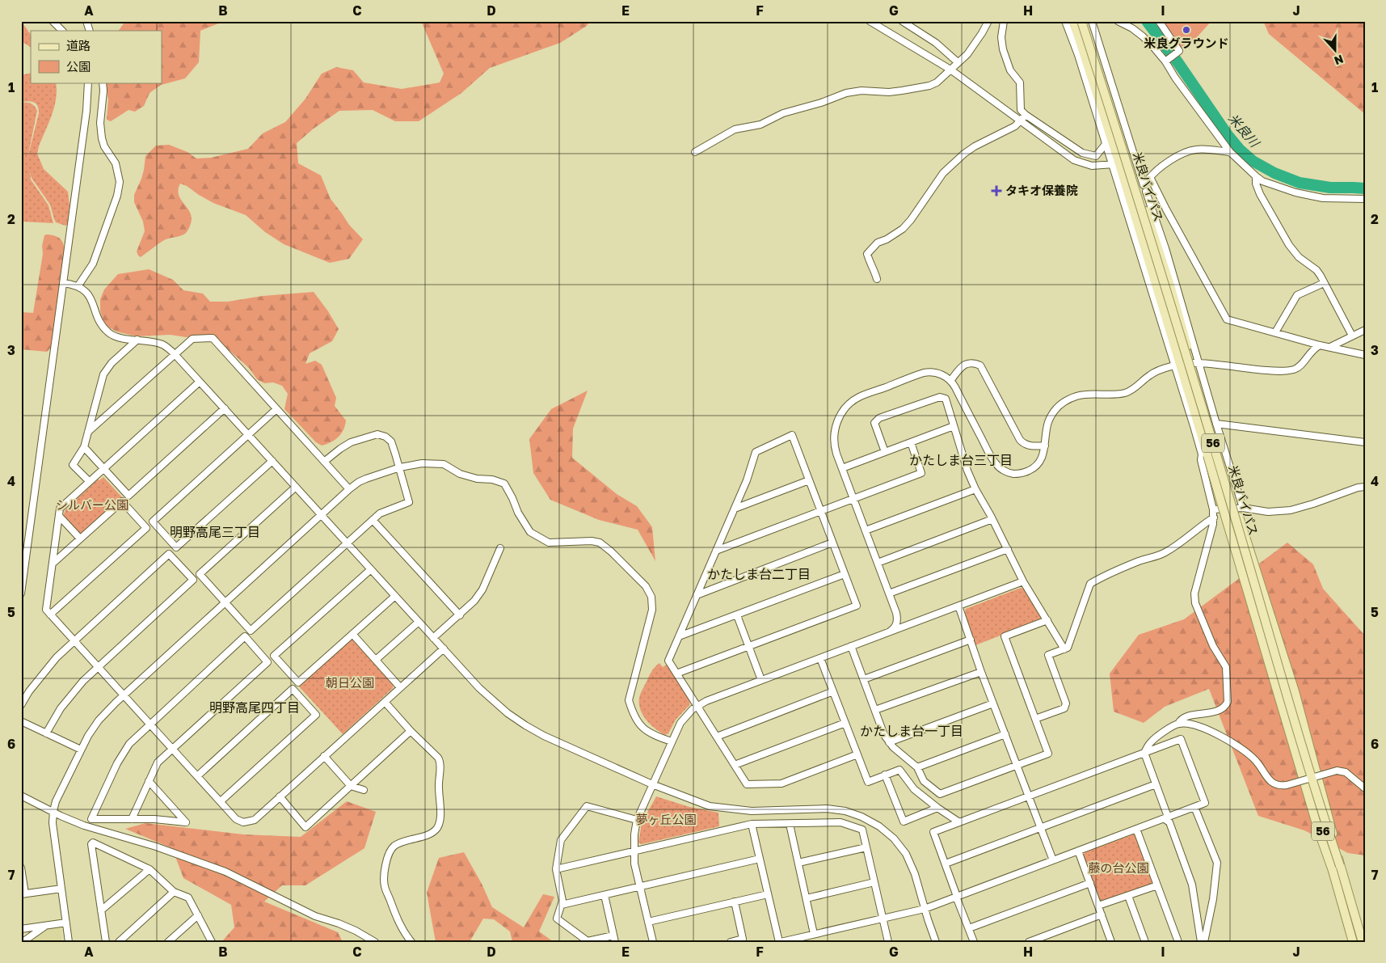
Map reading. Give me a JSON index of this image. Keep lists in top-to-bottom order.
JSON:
{
  "streets": {
    "main road": ["米良バイパス", "56"]
  },
  "districts": [
    "かたしま台三丁目",
    "明野高尾三丁目",
    "かたしま台二丁目",
    "明野高尾四丁目",
    "かたしま台一丁目"
  ],
  "water": ["米良川"],
  "parks": [
    "シルバー公園",
    "朝日公園",
    "夢ヶ丘公園",
    "藤の台公園"
  ],
  "places": {
    "other": ["米良グラウンド"],
    "health": ["タキオ保養院"]
  },
  "legend": ["道路", "公園"],
  "north": "bottom",
  "grid": {
    "columns": [
      "A",
      "B",
      "C",
      "D",
      "E",
      "F",
      "G",
      "H",
      "I",
      "J"
    ],
    "rows": [
      "1",
      "2",
      "3",
      "4",
      "5",
      "6",
      "7"
    ]
  }
}
